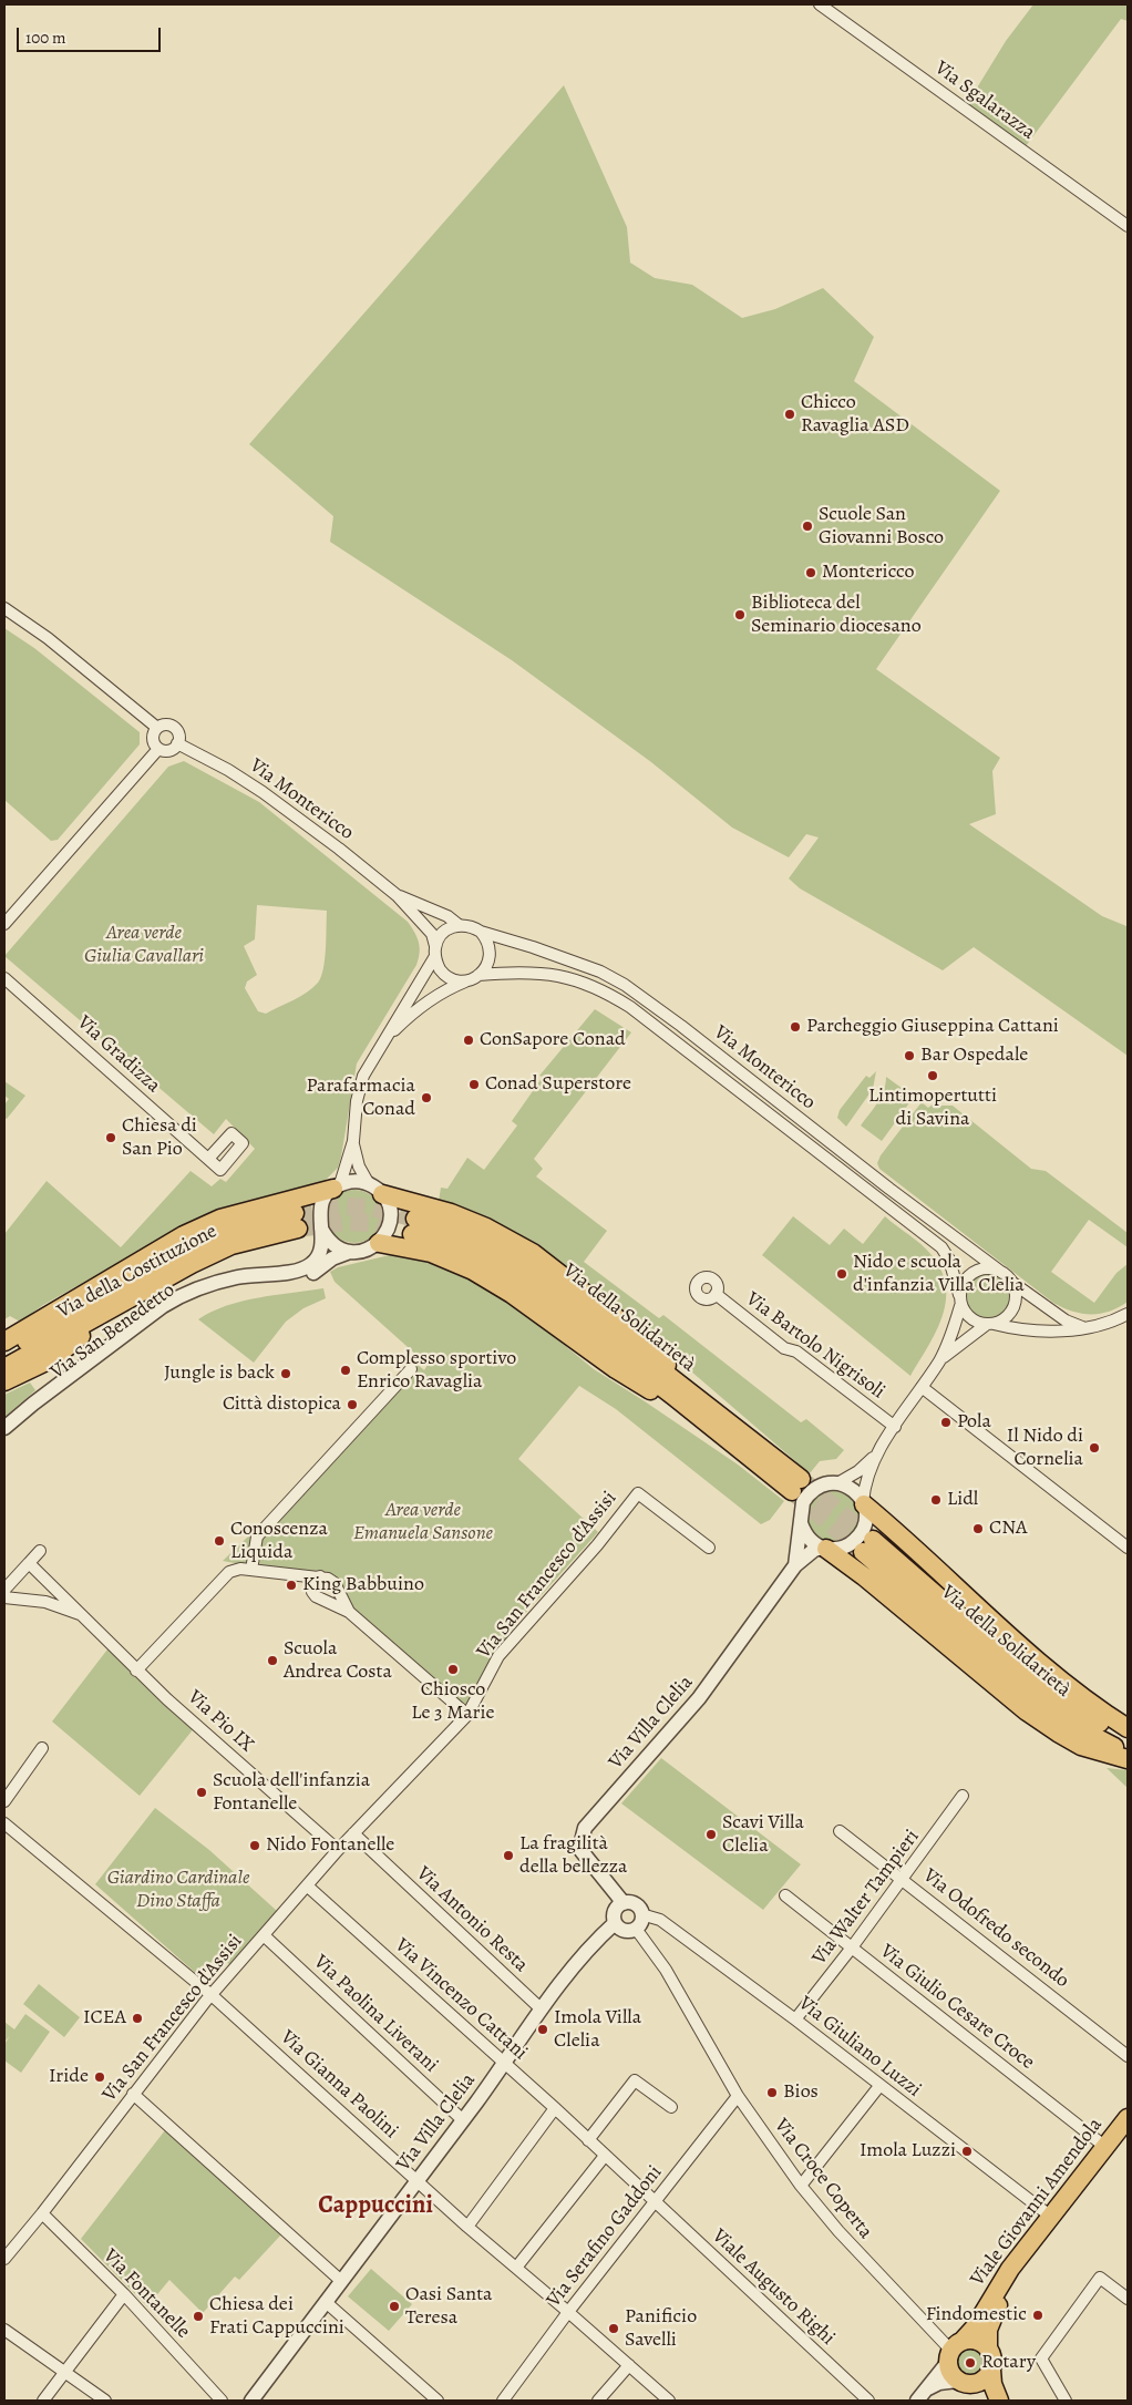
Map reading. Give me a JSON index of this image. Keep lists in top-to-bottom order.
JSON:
{
  "streets": {
    "main road": ["Via della Costituzione", "Via della Solidarietà", "Viale Giovanni Amendola"],
    "street": [
      "Via Sgalarazza",
      "Via Montericco",
      "Via Gradizza",
      "Via San Benedetto",
      "Via Bartolo Nigrisoli",
      "Via San Francesco d'Assisi",
      "Via Pio IX",
      "Via Villa Clelia",
      "Via Walter Tampieri",
      "Via Antonio Resta",
      "Via Odofredo secondo",
      "Via Vincenzo Cattani",
      "Via Giulio Cesare Croce",
      "Via Paolina Liverani",
      "Via Giuliano Luzzi",
      "Via Gianna Paolini",
      "Via Croce Coperta",
      "Via Serafino Gaddoni",
      "Viale Augusto Righi",
      "Via Fontanelle"
    ]
  },
  "crossings": [
    ["Via Montericco", "Via San Benedetto"],
    ["Via Montericco", "Via Villa Clelia"],
    ["Via Bartolo Nigrisoli", "Via Villa Clelia"],
    ["Via San Francesco d'Assisi", "Via Pio IX"],
    ["Via San Francesco d'Assisi", "Via Antonio Resta"],
    ["Via San Francesco d'Assisi", "Via Vincenzo Cattani"],
    ["Via San Francesco d'Assisi", "Via Paolina Liverani"],
    ["Via San Francesco d'Assisi", "Via Gianna Paolini"],
    ["Via San Francesco d'Assisi", "Via Fontanelle"],
    ["Via Villa Clelia", "Via Antonio Resta"],
    ["Via Villa Clelia", "Via Vincenzo Cattani"],
    ["Via Villa Clelia", "Via Paolina Liverani"],
    ["Via Villa Clelia", "Via Giuliano Luzzi"],
    ["Via Villa Clelia", "Via Gianna Paolini"],
    ["Via Villa Clelia", "Via Croce Coperta"],
    ["Via Walter Tampieri", "Via Odofredo secondo"],
    ["Via Walter Tampieri", "Via Giulio Cesare Croce"],
    ["Via Walter Tampieri", "Via Giuliano Luzzi"],
    ["Via Vincenzo Cattani", "Via Serafino Gaddoni"],
    ["Via Vincenzo Cattani", "Viale Augusto Righi"],
    ["Via Giulio Cesare Croce", "Viale Giovanni Amendola"],
    ["Via Giuliano Luzzi", "Via Croce Coperta"],
    ["Via Giuliano Luzzi", "Viale Giovanni Amendola"],
    ["Via Gianna Paolini", "Via Serafino Gaddoni"],
    ["Via Croce Coperta", "Viale Giovanni Amendola"],
    ["Via Croce Coperta", "Via Serafino Gaddoni"],
    ["Via Serafino Gaddoni", "Viale Augusto Righi"]
  ],
  "districts": ["Cappuccini"],
  "parks": ["Area verde Giulia Cavallari", "Area verde Emanuela Sansone", "Giardino Cardinale Dino Staffa"],
  "places": [
    "Chicco Ravaglia ASD",
    "Scuole San Giovanni Bosco",
    "Montericco",
    "Biblioteca del Seminario diocesano",
    "Parcheggio Giuseppina Cattani",
    "ConSapore Conad",
    "Bar Ospedale",
    "Lintimopertutti di Savina",
    "Conad Superstore",
    "Parafarmacia Conad",
    "Chiesa di San Pio",
    "Nido e scuola d'infanzia Villa Clelia",
    "Complesso sportivo Enrico Ravaglia",
    "Jungle is back",
    "Città distopica",
    "Pola",
    "Il Nido di Cornelia",
    "Lidl",
    "CNA",
    "Conoscenza Liquida",
    "King Babbuino",
    "Scuola Andrea Costa",
    "Chiosco Le 3 Marie",
    "Scuola dell'infanzia Fontanelle",
    "Scavi Villa Clelia",
    "Nido Fontanelle",
    "La fragilità della bellezza",
    "ICEA",
    "Imola Villa Clelia",
    "Iride",
    "Bios",
    "Imola Luzzi",
    "Oasi Santa Teresa",
    "Findomestic",
    "Chiesa dei Frati Cappuccini",
    "Panificio Savelli",
    "Rotary"
  ],
  "scale_bar": "100 m"
}
